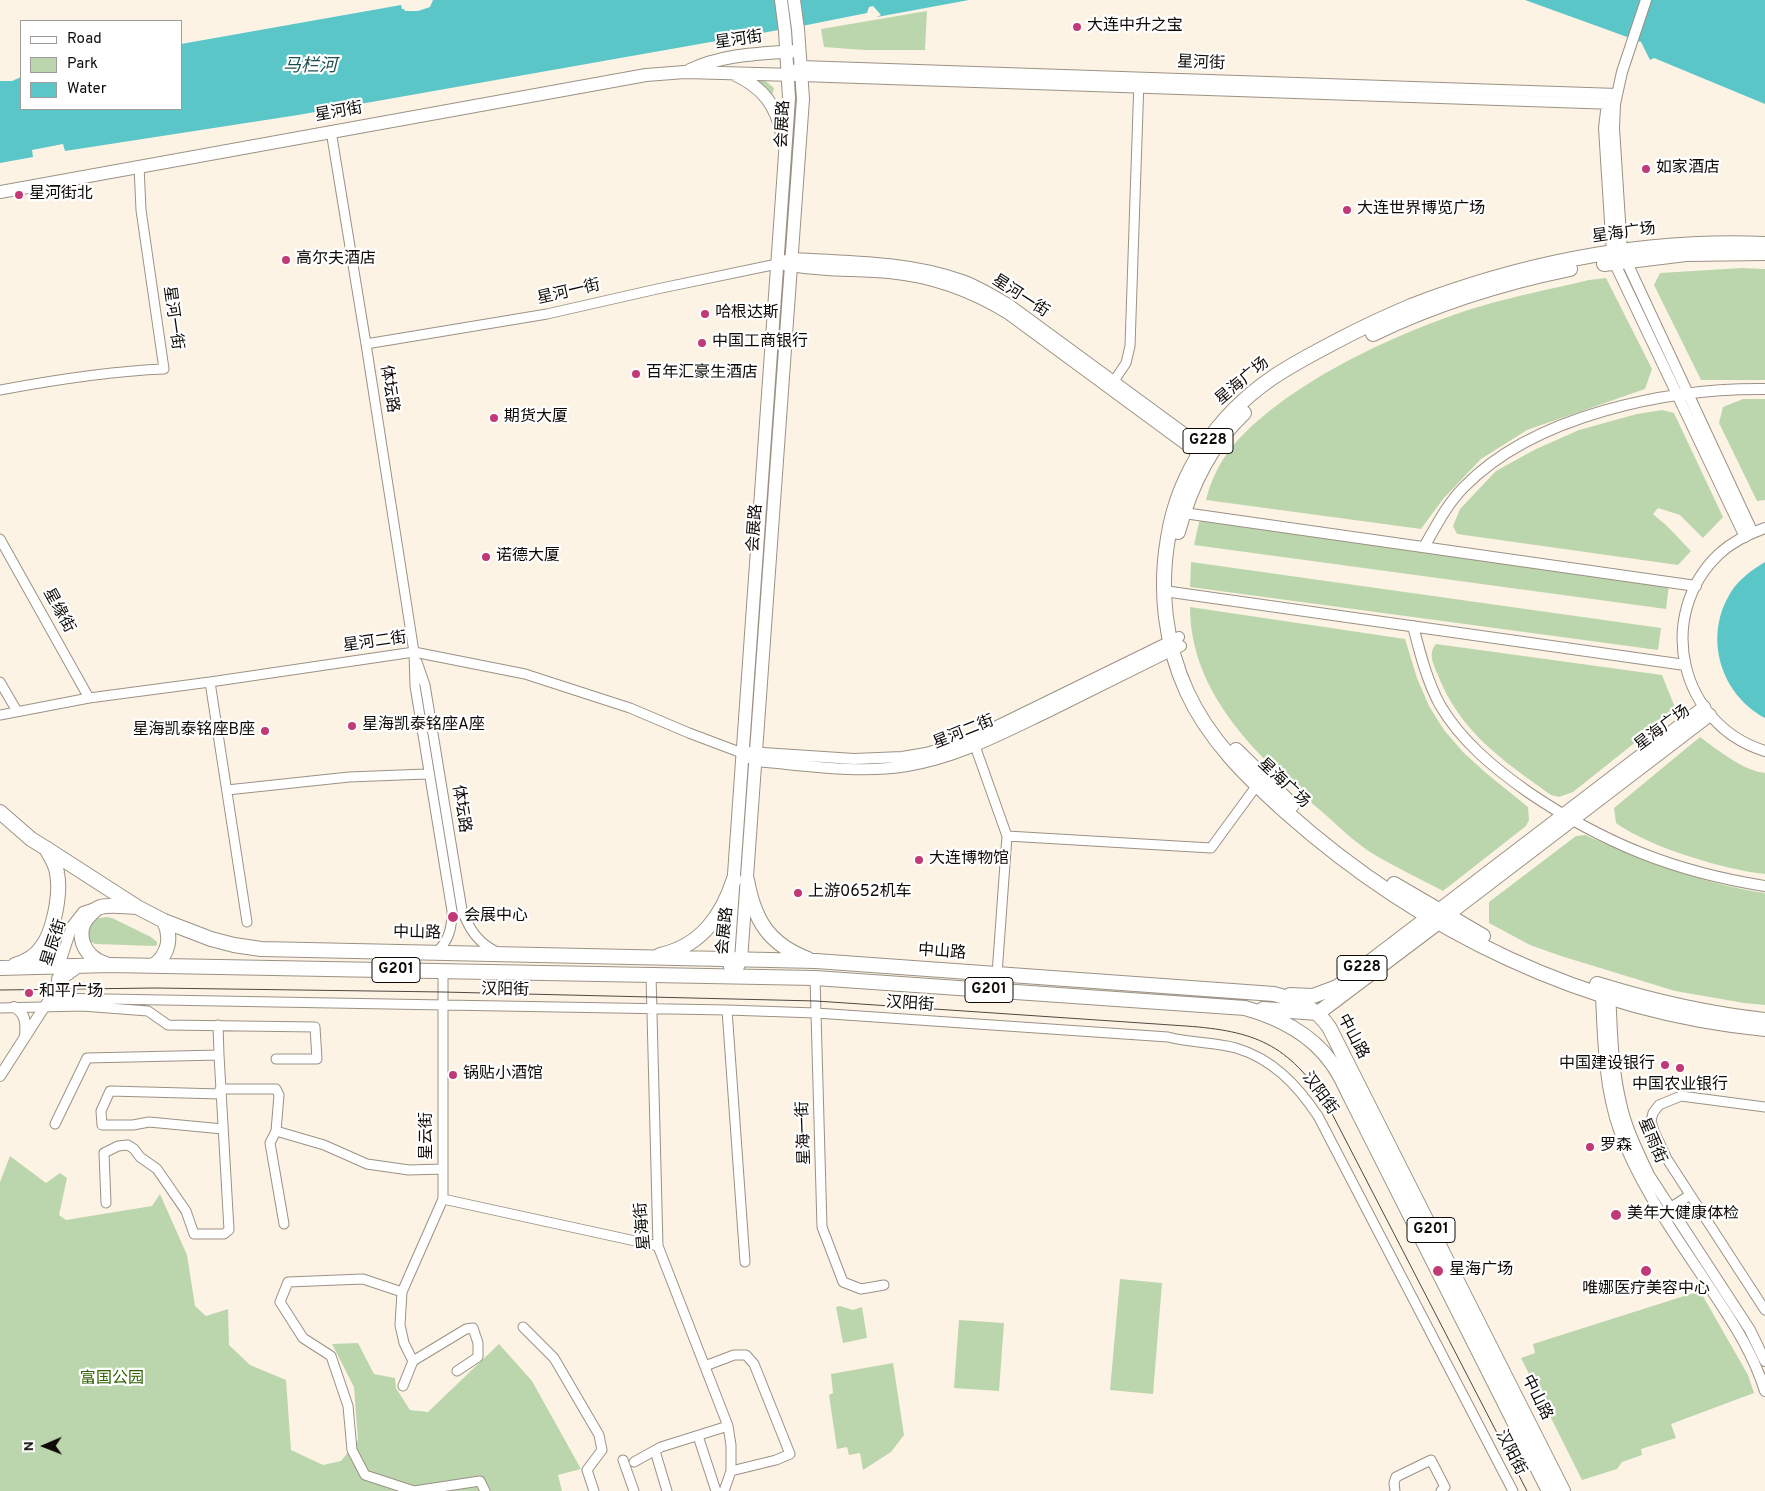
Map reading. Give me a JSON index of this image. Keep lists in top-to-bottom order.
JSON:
{
  "streets": {
    "main road": [
      "星河街",
      "会展路",
      "星海广场",
      "G228",
      "中山路",
      "G201"
    ],
    "street": [
      "星河一街",
      "体坛路",
      "星缘街",
      "星河二街",
      "星辰街",
      "汉阳街",
      "星海一街",
      "星云街",
      "星雨街",
      "星海街"
    ]
  },
  "crossings": [
    ["星河街", "会展路"],
    ["星河街", "星河一街"],
    ["星河街", "体坛路"],
    ["会展路", "星河一街"],
    ["会展路", "星河二街"],
    ["会展路", "中山路"],
    ["星海广场", "星河一街"],
    ["星海广场", "G228"],
    ["星海广场", "星河二街"],
    ["星海广场", "星雨街"],
    ["星河一街", "体坛路"],
    ["体坛路", "星河二街"],
    ["体坛路", "中山路"],
    ["G228", "中山路"],
    ["星缘街", "星河二街"],
    ["中山路", "星辰街"],
    ["中山路", "星海一街"],
    ["中山路", "星云街"],
    ["中山路", "星海街"],
    ["星辰街", "汉阳街"],
    ["汉阳街", "星海一街"],
    ["汉阳街", "星云街"],
    ["汉阳街", "星海街"]
  ],
  "water": ["马栏河"],
  "parks": ["富国公园"],
  "places": [
    "大连中升之宝",
    "如家酒店",
    "星河街北",
    "大连世界博览广场",
    "高尔夫酒店",
    "哈根达斯",
    "中国工商银行",
    "百年汇豪生酒店",
    "期货大厦",
    "诺德大厦",
    "星海凯泰铭座A座",
    "星海凯泰铭座B座",
    "大连博物馆",
    "上游0652机车",
    "会展中心",
    "和平广场",
    "中国建设银行",
    "中国农业银行",
    "锅贴小酒馆",
    "罗森",
    "美年大健康体检",
    "星海广场",
    "唯娜医疗美容中心"
  ],
  "legend": ["Road", "Park", "Water"],
  "north": "left"
}
